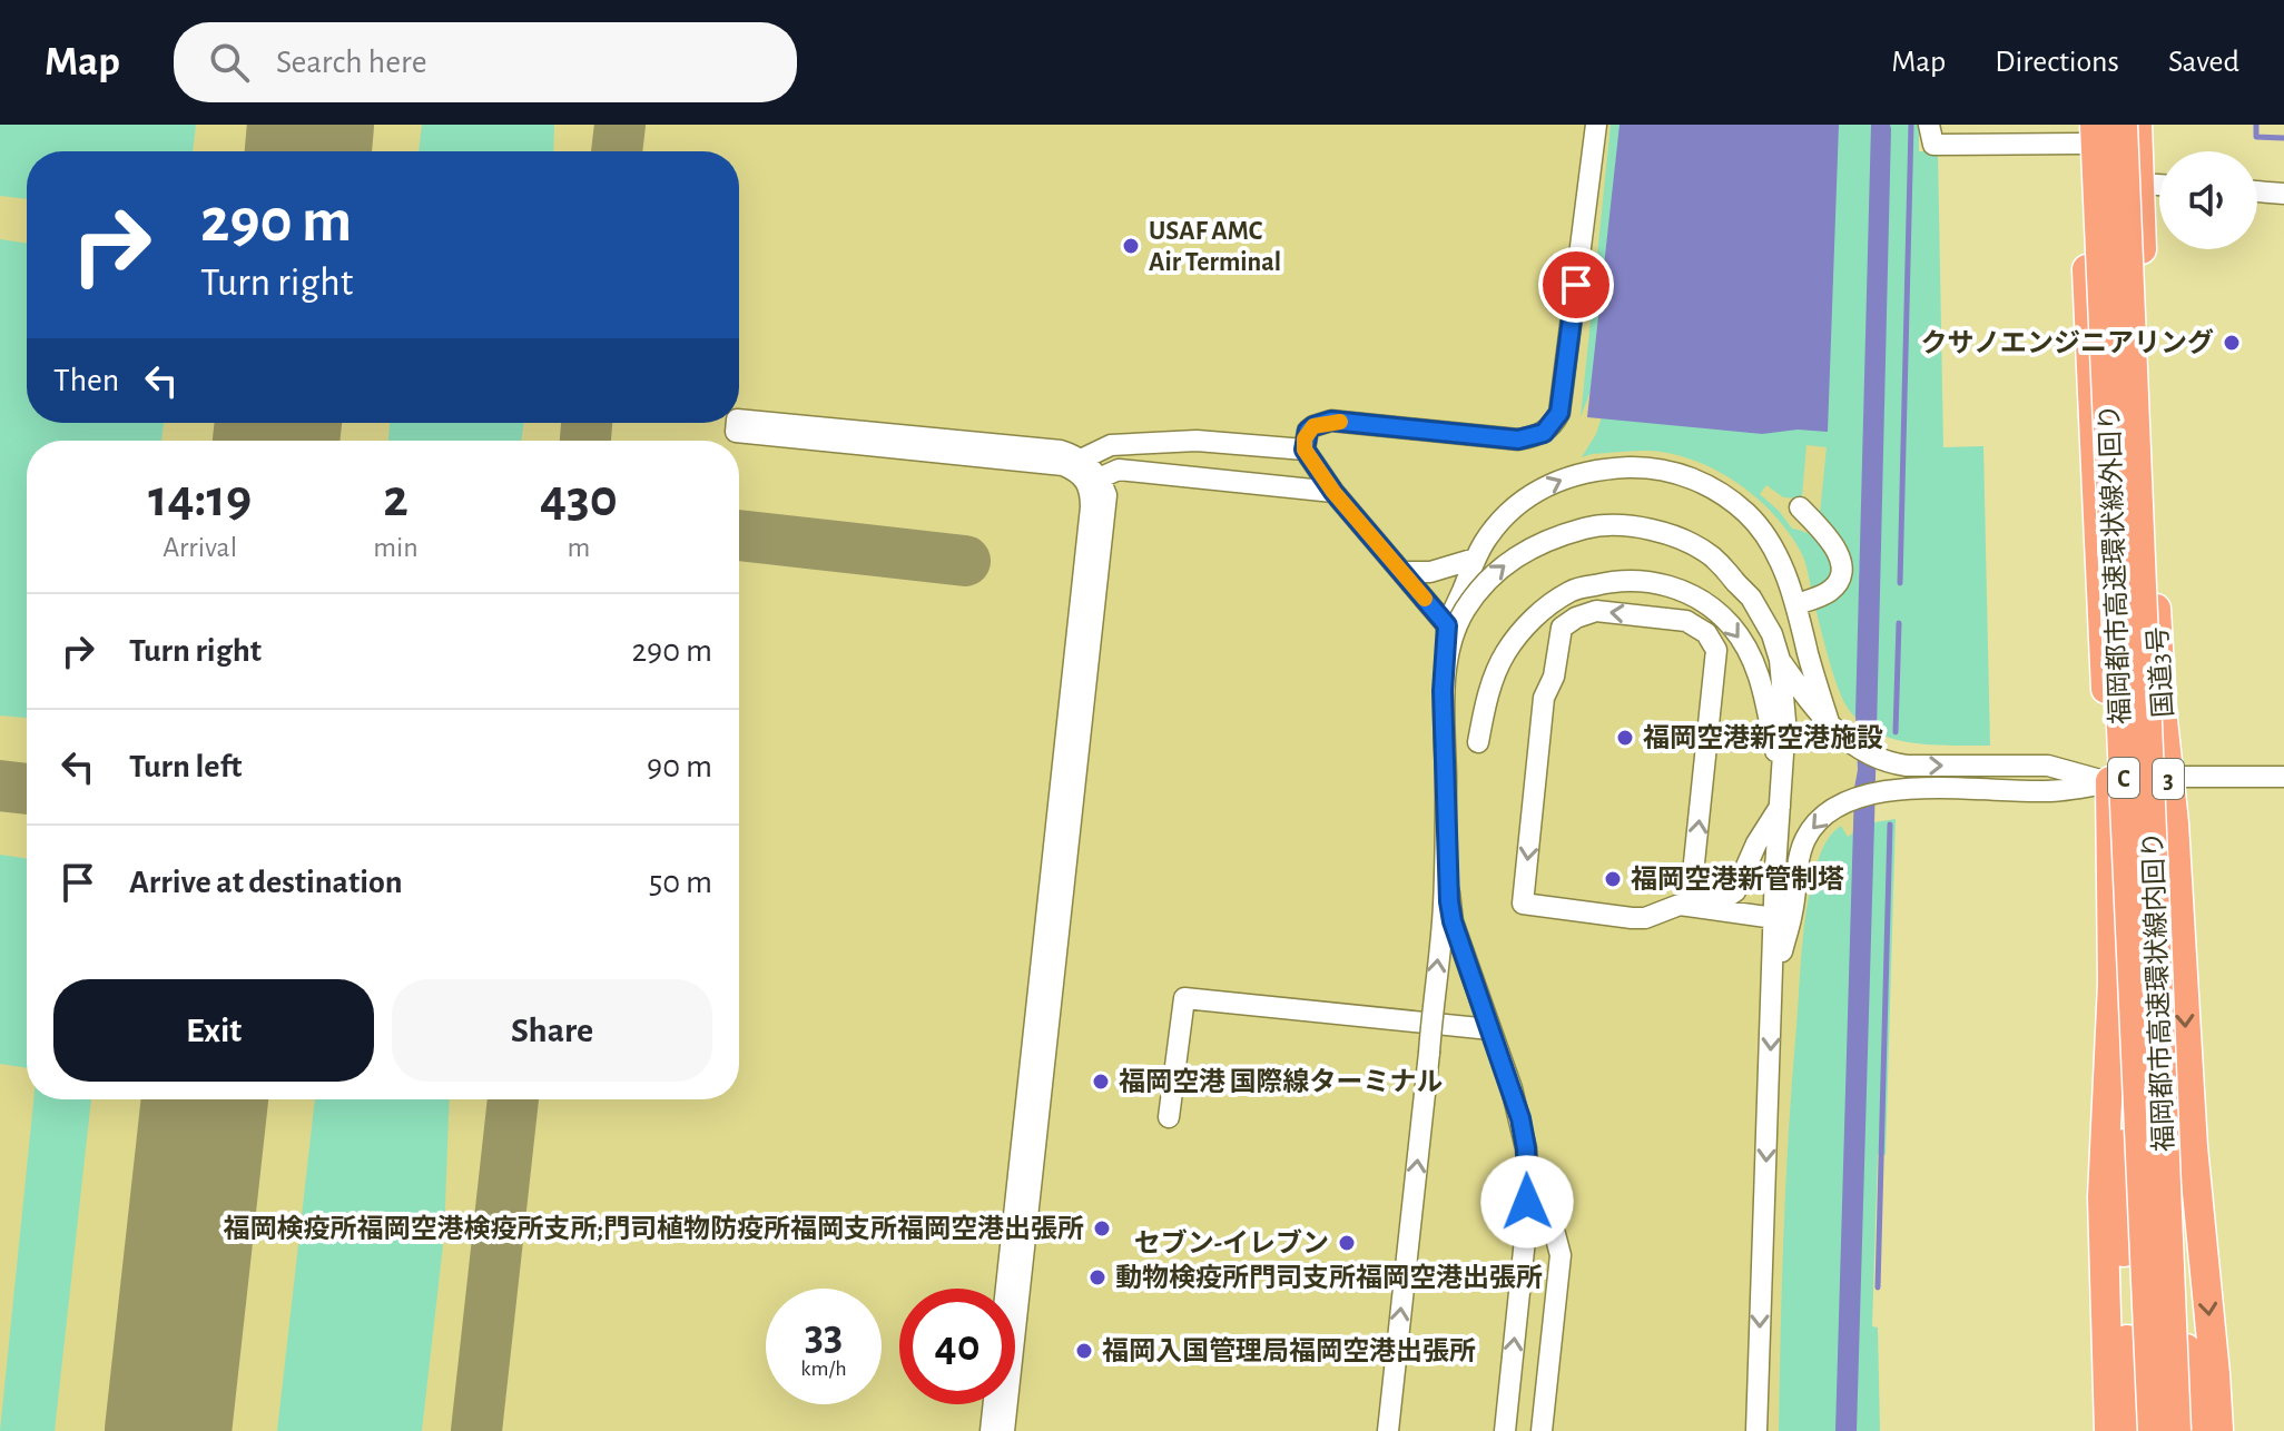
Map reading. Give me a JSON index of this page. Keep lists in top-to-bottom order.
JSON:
{
  "streets": {
    "highway": [
      "福岡都市高速環状線外回り",
      "国道3号",
      "C",
      "3",
      "福岡都市高速環状線内回り"
    ]
  },
  "places": [
    "USAF AMC Air Terminal",
    "クサノエンジニアリング",
    "福岡空港新空港施設",
    "福岡空港新管制塔",
    "福岡空港 国際線ターミナル",
    "福岡検疫所福岡空港検疫所支所;門司植物防疫所福岡支所福岡空港出張所",
    "セブン-イレブン",
    "動物検疫所門司支所福岡空港出張所",
    "福岡入国管理局福岡空港出張所"
  ],
  "page": {
    "header": "Map",
    "search": "Search here",
    "nav": ["Map", "Directions", "Saved"],
    "turn": ["290 m", "Turn right"],
    "then": "Then",
    "eta": [
      "14:19",
      "Arrival",
      "2",
      "min",
      "430",
      "m"
    ],
    "list": [
      {
        "name": "Turn right",
        "value": "290 m"
      },
      {
        "name": "Turn left",
        "value": "90 m"
      },
      {
        "name": "Arrive at destination",
        "value": "50 m"
      }
    ],
    "buttons": ["Exit", "Share"],
    "speed": "33 km/h",
    "limit": "40"
  }
}
